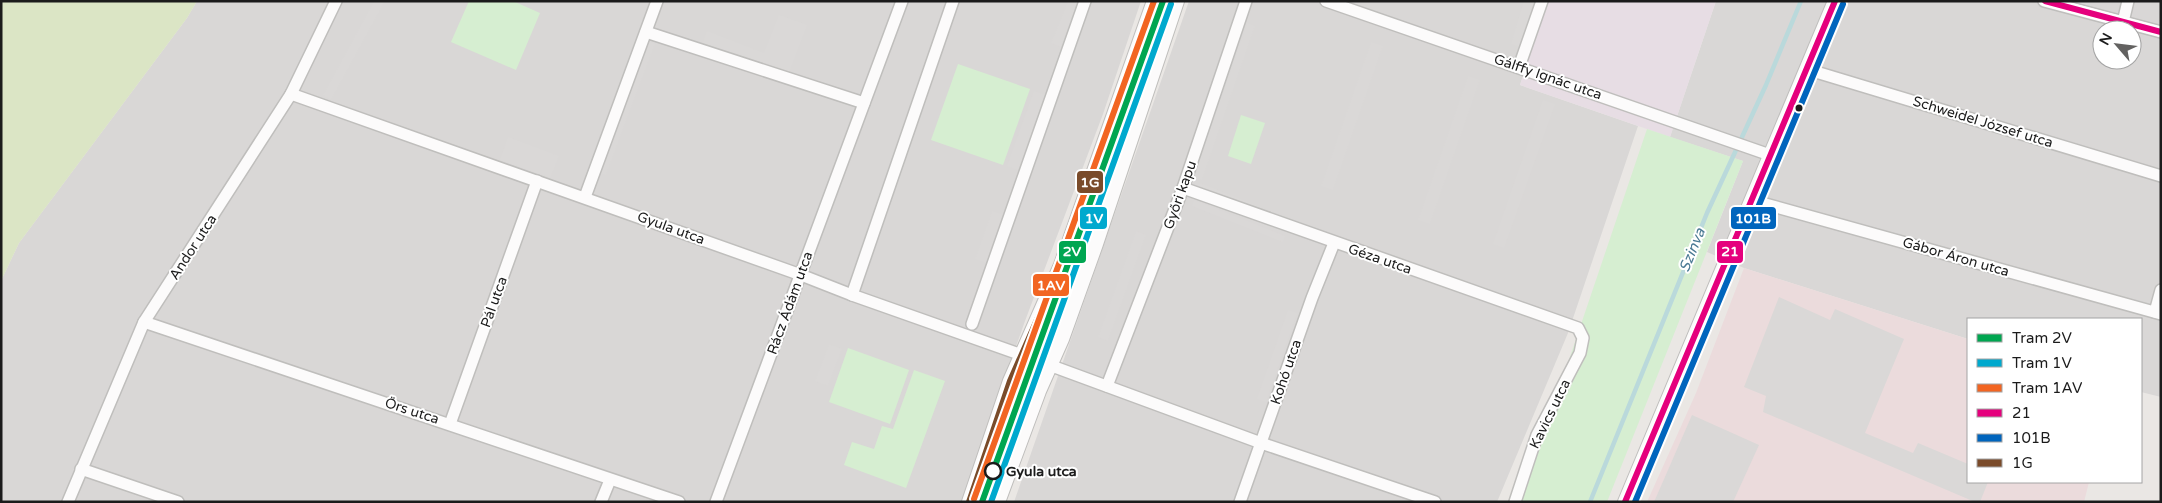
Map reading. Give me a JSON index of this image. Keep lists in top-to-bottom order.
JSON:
{
  "streets": {
    "street": [
      "Gálffy Ignác utca",
      "Schweidel József utca",
      "Győri kapu",
      "Gyula utca",
      "Andor utca",
      "Gábor Áron utca",
      "Géza utca",
      "Pál utca",
      "Rácz Ádám utca",
      "Kohó utca",
      "Örs utca",
      "Kavics utca"
    ]
  },
  "crossings": [
    ["Győri kapu", "Gyula utca"],
    ["Győri kapu", "Géza utca"],
    ["Gyula utca", "Andor utca"],
    ["Gyula utca", "Pál utca"],
    ["Gyula utca", "Rácz Ádám utca"],
    ["Gyula utca", "Kohó utca"],
    ["Andor utca", "Örs utca"],
    ["Géza utca", "Kohó utca"],
    ["Géza utca", "Kavics utca"],
    ["Pál utca", "Örs utca"]
  ],
  "water": ["Szinva"],
  "places": ["Gyula utca"],
  "lines": [
    "tram line 2V",
    "tram line 1AV",
    "transit line 21",
    "transit line 1G",
    "tram line 1V",
    "transit line 101B"
  ],
  "legend": [
    "Tram 2V",
    "Tram 1V",
    "Tram 1AV",
    "21",
    "101B",
    "1G"
  ],
  "north": "top left"
}
